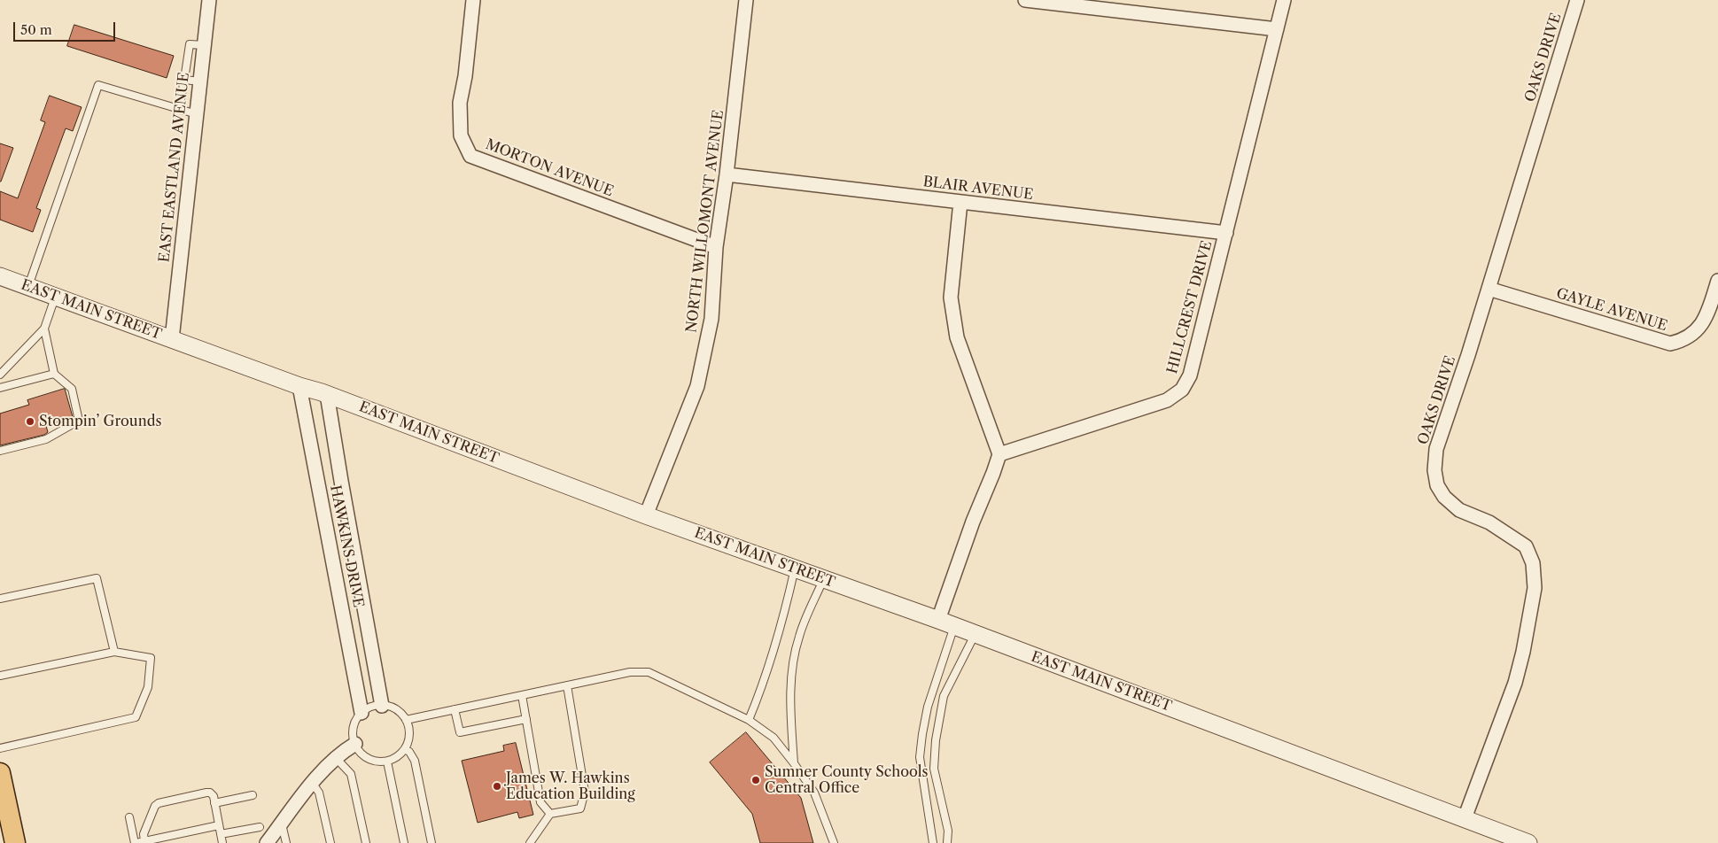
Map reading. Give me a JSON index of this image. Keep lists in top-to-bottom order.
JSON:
{
  "streets": {
    "street": [
      "OAKS DRIVE",
      "EAST EASTLAND AVENUE",
      "MORTON AVENUE",
      "BLAIR AVENUE",
      "NORTH WILLOMONT AVENUE",
      "HILLCREST DRIVE",
      "EAST MAIN STREET",
      "GAYLE AVENUE",
      "HAWKINS DRIVE"
    ]
  },
  "crossings": [
    ["OAKS DRIVE", "EAST MAIN STREET"],
    ["OAKS DRIVE", "GAYLE AVENUE"],
    ["EAST EASTLAND AVENUE", "EAST MAIN STREET"],
    ["MORTON AVENUE", "NORTH WILLOMONT AVENUE"],
    ["BLAIR AVENUE", "NORTH WILLOMONT AVENUE"],
    ["BLAIR AVENUE", "HILLCREST DRIVE"],
    ["NORTH WILLOMONT AVENUE", "EAST MAIN STREET"],
    ["EAST MAIN STREET", "HAWKINS DRIVE"]
  ],
  "places": ["Stompin’ Grounds", "Sumner County Schools Central Office", "James W. Hawkins Education Building"],
  "scale_bar": "50 m"
}
